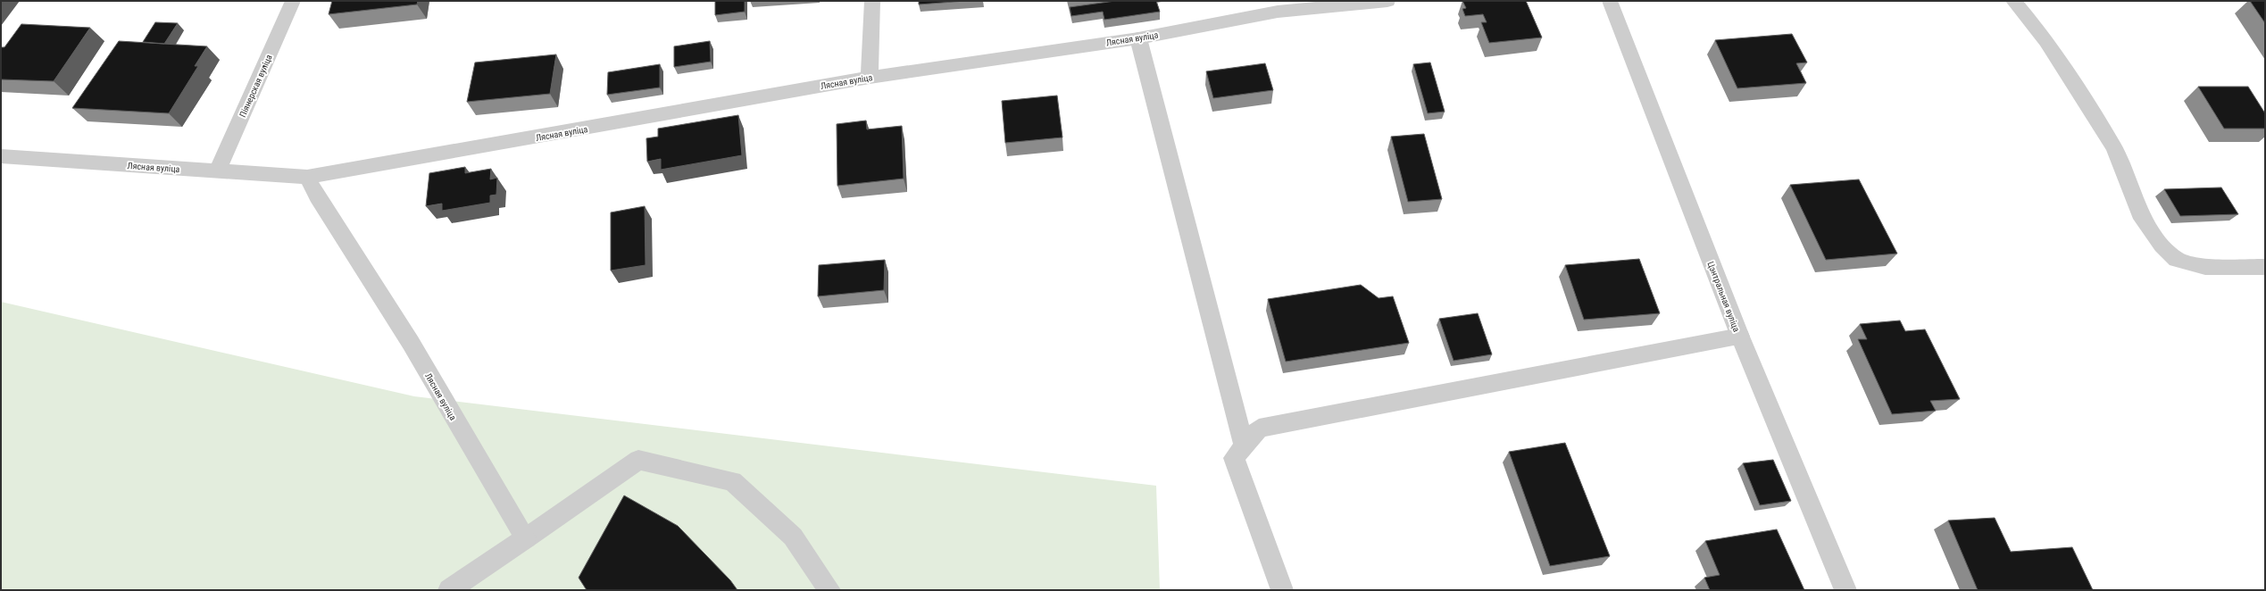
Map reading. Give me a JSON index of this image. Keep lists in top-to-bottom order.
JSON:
{
  "streets": {
    "street": ["Лясная вуліца", "Піянерская вуліца", "Цэнтральная вуліца"]
  },
  "crossings": [
    ["Лясная вуліца", "Піянерская вуліца"]
  ]
}
